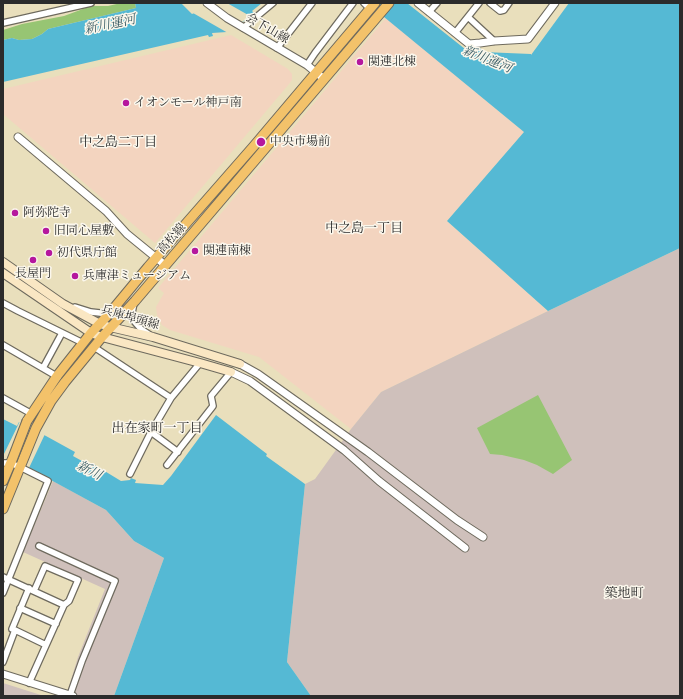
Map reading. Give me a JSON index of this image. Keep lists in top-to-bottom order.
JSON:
{
  "streets": {
    "main road": ["高松線", "兵庫埠頭線"],
    "street": ["会下山線"]
  },
  "crossings": [
    ["会下山線", "高松線"],
    ["高松線", "兵庫埠頭線"]
  ],
  "districts": [
    "中之島二丁目",
    "中之島一丁目",
    "出在家町一丁目",
    "築地町"
  ],
  "water": ["新川運河", "新川"],
  "places": [
    "関連北棟",
    "イオンモール神戸南",
    "中央市場前",
    "阿弥陀寺",
    "旧同心屋敷",
    "関連南棟",
    "初代県庁館",
    "長屋門",
    "兵庫津ミュージアム"
  ]
}
